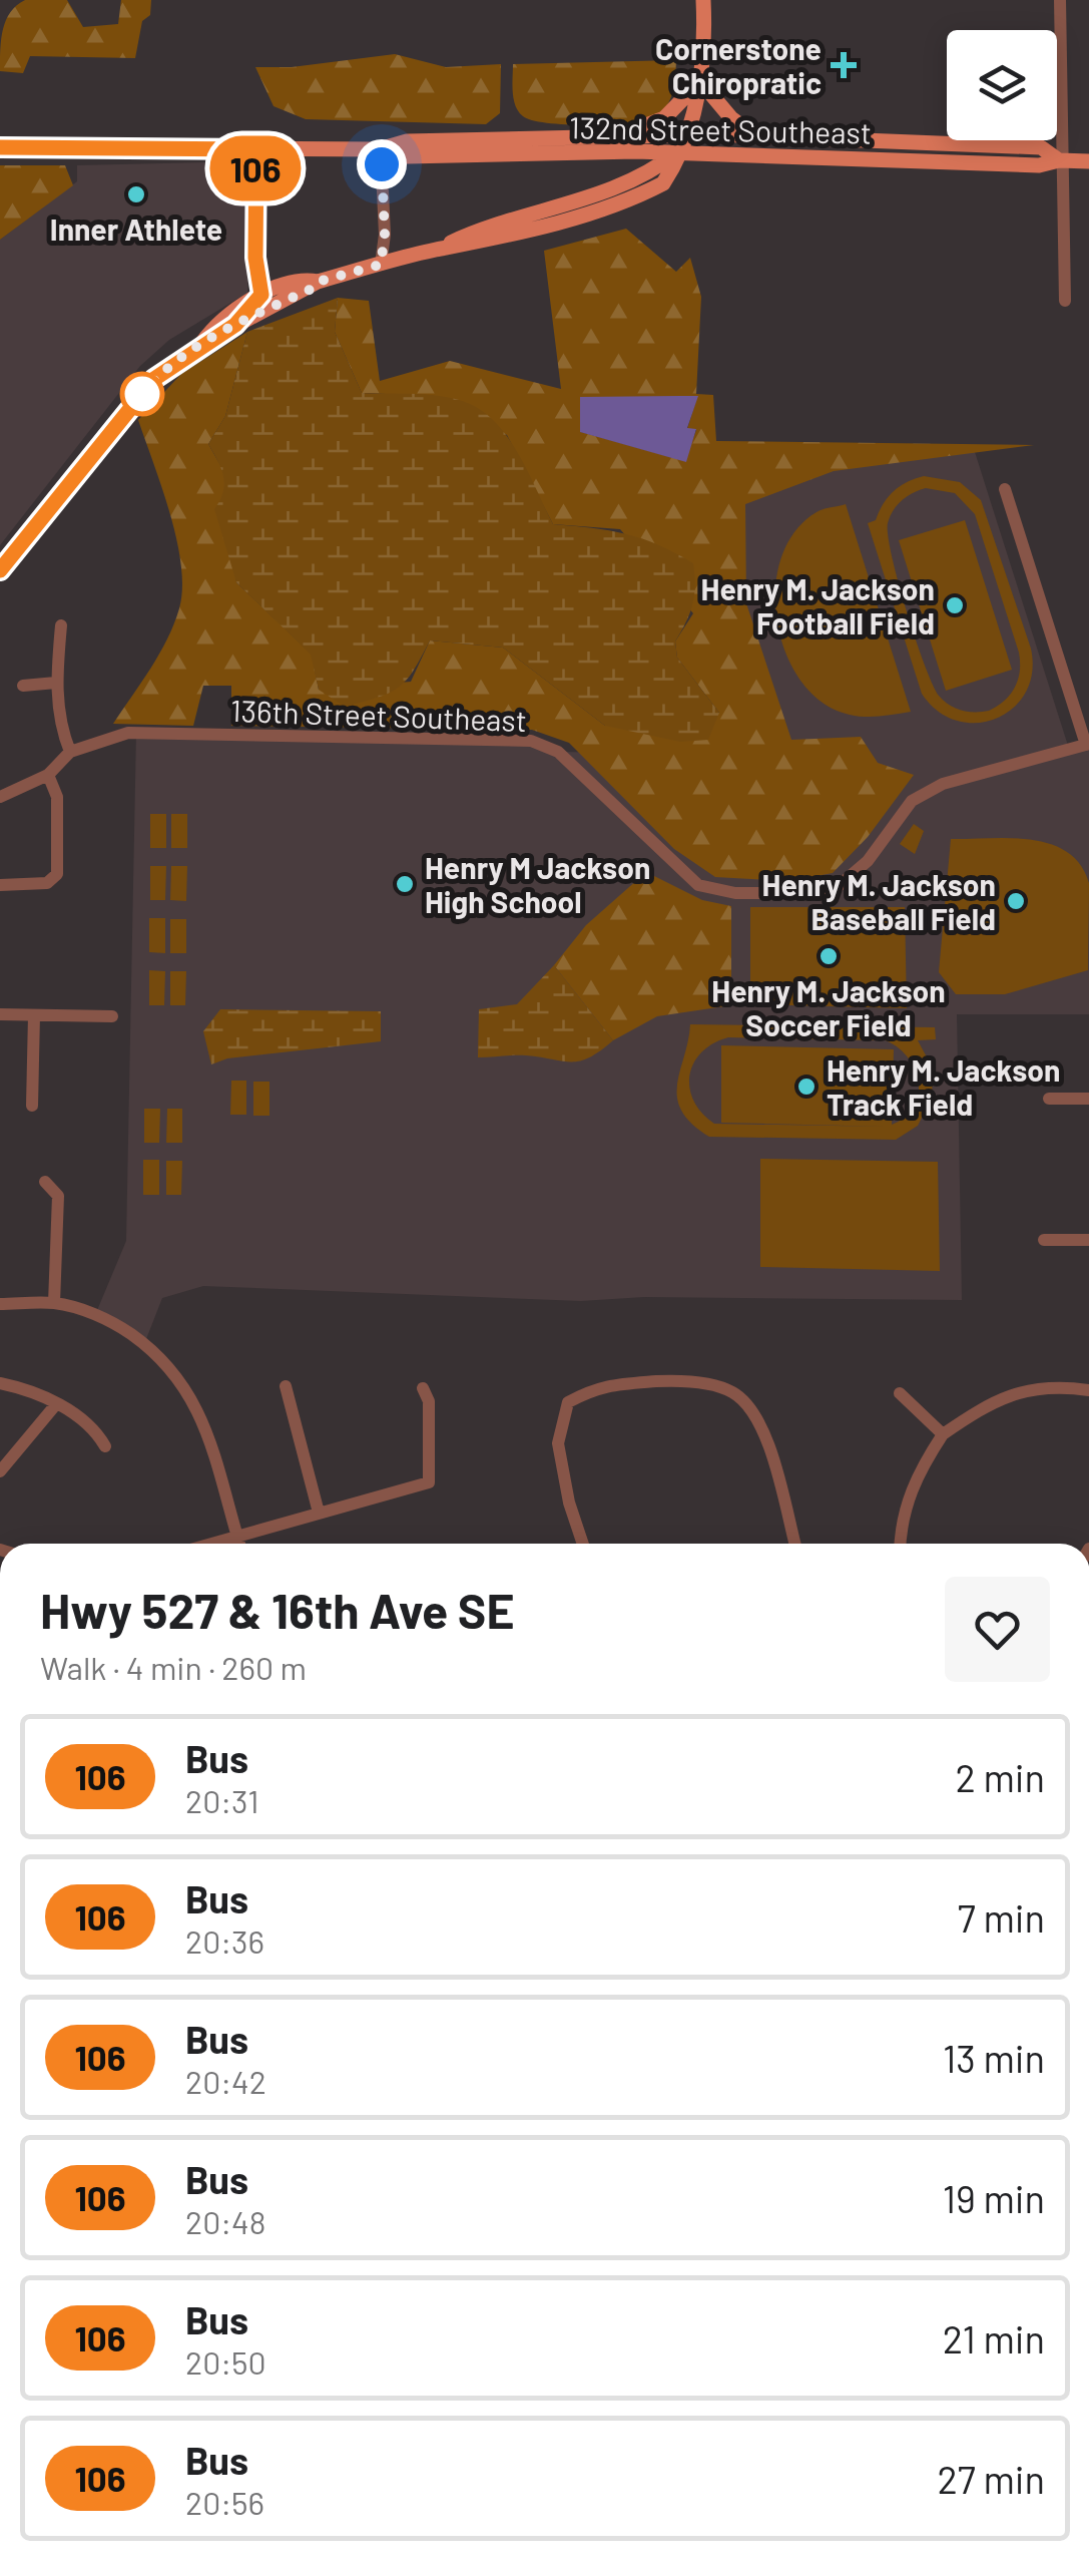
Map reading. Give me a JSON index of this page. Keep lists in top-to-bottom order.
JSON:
{
  "streets": {
    "main road": ["132nd Street Southeast"],
    "street": ["136th Street Southeast"]
  },
  "places": {
    "health": ["Cornerstone Chiropratic"],
    "other": [
      "Inner Athlete",
      "Henry M. Jackson Football Field",
      "Henry M Jackson High School",
      "Henry M. Jackson Baseball Field",
      "Henry M. Jackson Soccer Field",
      "Henry M. Jackson Track Field"
    ]
  },
  "lines": ["bus line 106"],
  "page": {
    "on_map": "106",
    "heading": ["Hwy 527 & 16th Ave SE", "Walk · 4 min · 260 m"],
    "list": [
      {
        "mark": "106",
        "name": "Bus",
        "note": "20:31",
        "value": "2 min"
      },
      {
        "mark": "106",
        "name": "Bus",
        "note": "20:36",
        "value": "7 min"
      },
      {
        "mark": "106",
        "name": "Bus",
        "note": "20:42",
        "value": "13 min"
      },
      {
        "mark": "106",
        "name": "Bus",
        "note": "20:48",
        "value": "19 min"
      },
      {
        "mark": "106",
        "name": "Bus",
        "note": "20:50",
        "value": "21 min"
      },
      {
        "mark": "106",
        "name": "Bus",
        "note": "20:56",
        "value": "27 min"
      }
    ]
  }
}
